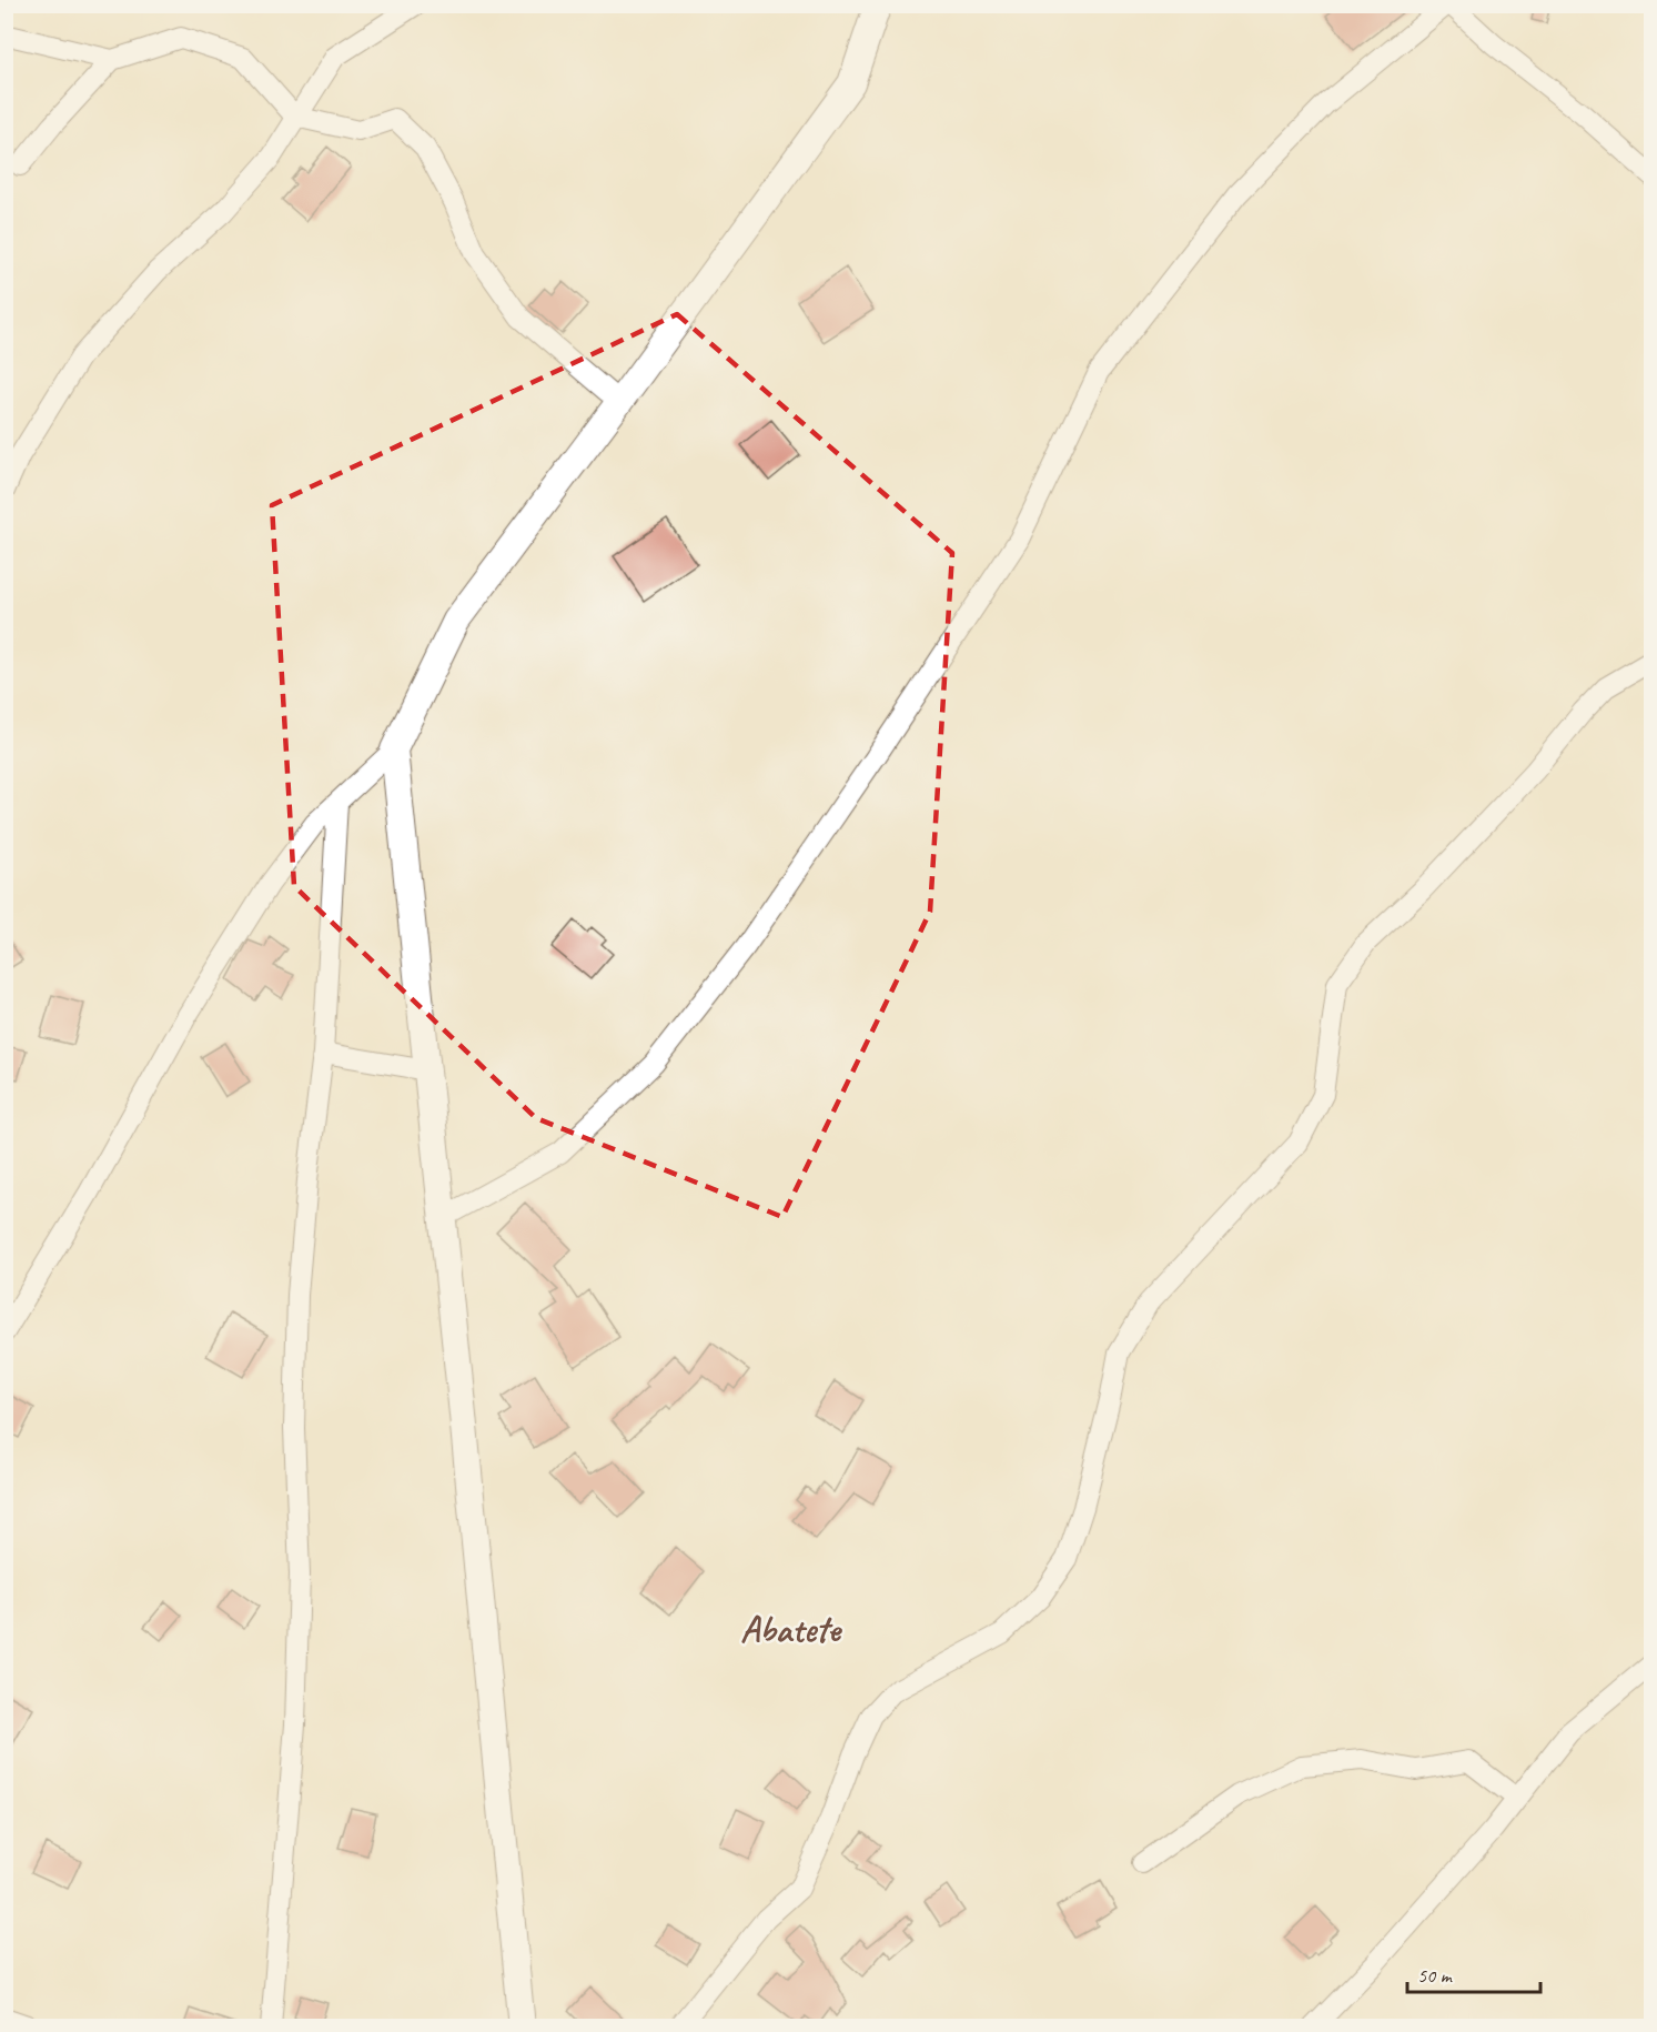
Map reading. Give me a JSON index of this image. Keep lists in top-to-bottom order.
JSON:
{
  "districts": ["Abatete"],
  "scale_bar": "50 m"
}
